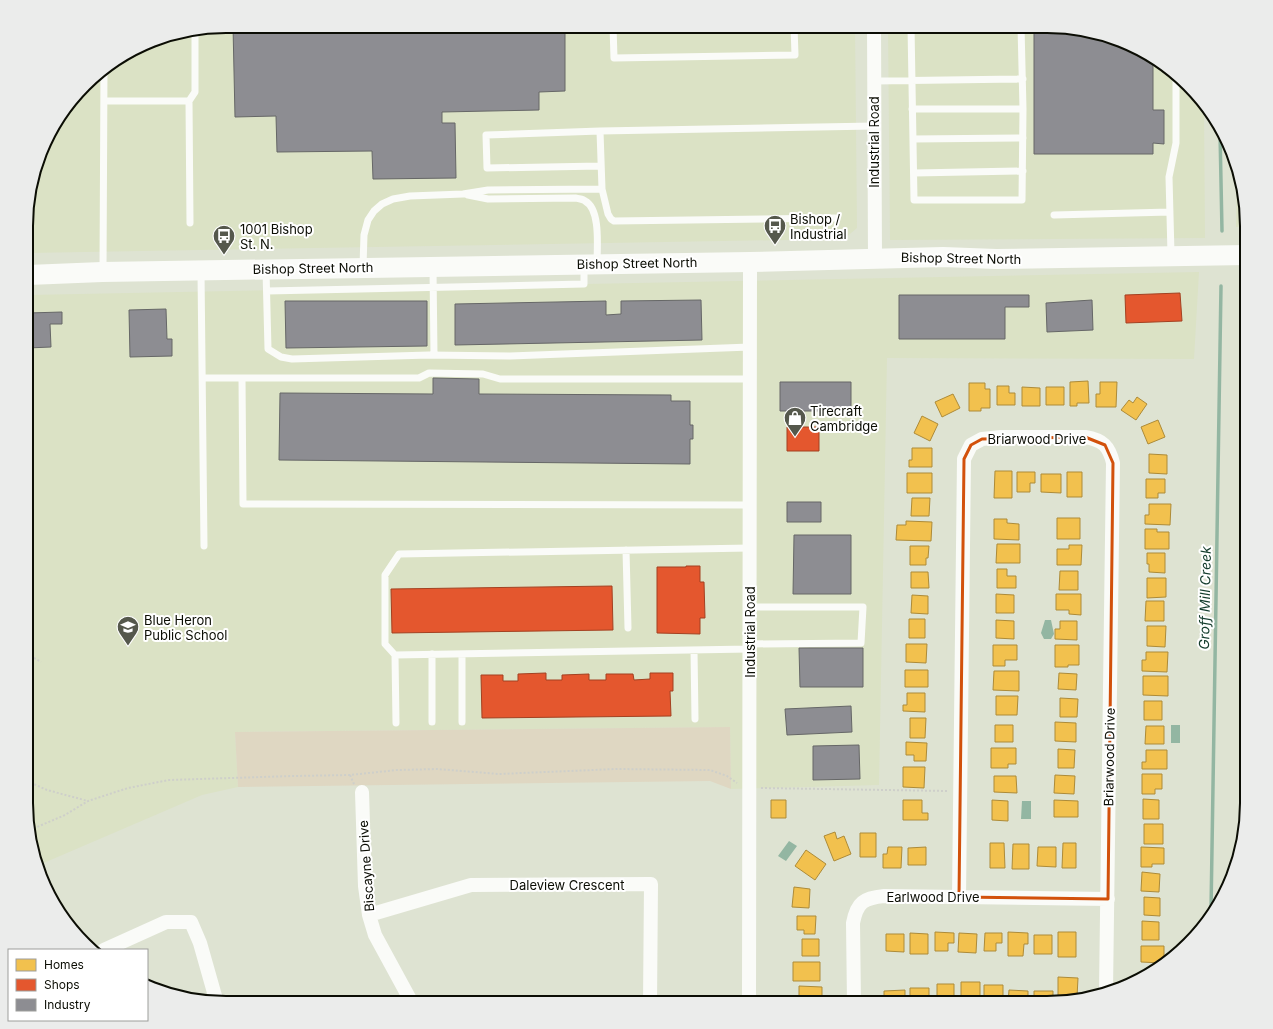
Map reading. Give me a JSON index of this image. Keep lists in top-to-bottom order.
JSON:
{
  "streets": {
    "main road": ["Bishop Street North"],
    "street": [
      "Industrial Road",
      "Briarwood Drive",
      "Biscayne Drive",
      "Daleview Crescent",
      "Earlwood Drive"
    ]
  },
  "crossings": [
    ["Industrial Road", "Bishop Street North"],
    ["Briarwood Drive", "Earlwood Drive"],
    ["Biscayne Drive", "Daleview Crescent"]
  ],
  "water": ["Groff Mill Creek"],
  "places": {
    "bus stop": ["Bishop / Industrial", "1001 Bishop St. N."],
    "shop": ["Tirecraft Cambridge"],
    "school or university": ["Blue Heron Public School"]
  },
  "legend": ["Homes", "Shops", "Industry"]
}
